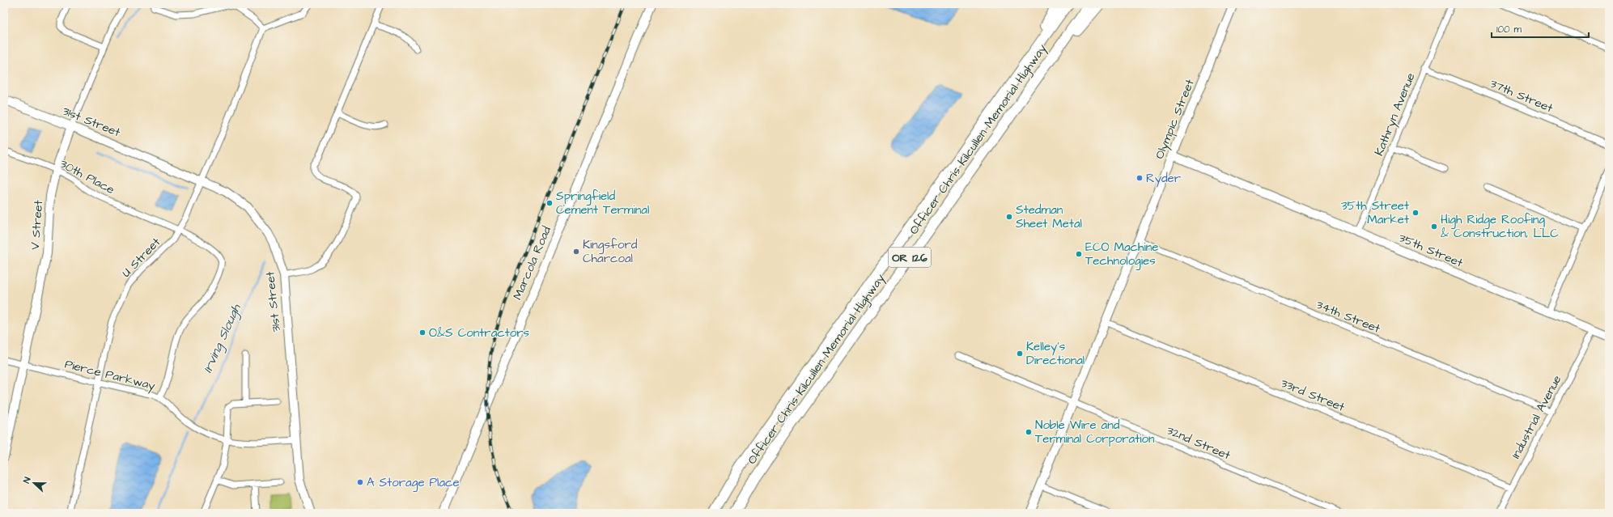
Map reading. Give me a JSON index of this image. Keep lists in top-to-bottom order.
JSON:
{
  "streets": {
    "highway": ["Officer Chris Kilcullen Memorial Highway", "OR 126"],
    "street": [
      "37th Street",
      "Kathryn Avenue",
      "Olympic Street",
      "31st Street",
      "30th Place",
      "V Street",
      "35th Street",
      "U Street",
      "Marcola Road",
      "34th Street",
      "Pierce Parkway",
      "33rd Street",
      "Industrial Avenue",
      "32nd Street"
    ]
  },
  "crossings": [
    ["37th Street", "Kathryn Avenue"],
    ["Kathryn Avenue", "35th Street"],
    ["Olympic Street", "35th Street"],
    ["Olympic Street", "34th Street"],
    ["Olympic Street", "33rd Street"],
    ["Olympic Street", "32nd Street"],
    ["31st Street", "V Street"],
    ["31st Street", "U Street"],
    ["31st Street", "Pierce Parkway"],
    ["30th Place", "V Street"],
    ["30th Place", "U Street"],
    ["30th Place", "Pierce Parkway"],
    ["V Street", "Pierce Parkway"],
    ["35th Street", "Industrial Avenue"],
    ["U Street", "Pierce Parkway"],
    ["34th Street", "Industrial Avenue"],
    ["33rd Street", "Industrial Avenue"]
  ],
  "water": ["Irving Slough"],
  "places": [
    "Ryder",
    "Springfield Cement Terminal",
    "35th Street Market",
    "Stedman Sheet Metal",
    "High Ridge Roofing & Construction, LLC",
    "Kingsford Charcoal",
    "ECO Machine Technologies",
    "O&S Contractors",
    "Kelley's Directional",
    "Noble Wire and Terminal Corporation",
    "A Storage Place"
  ],
  "scale_bar": "100 m",
  "north": "left"
}
